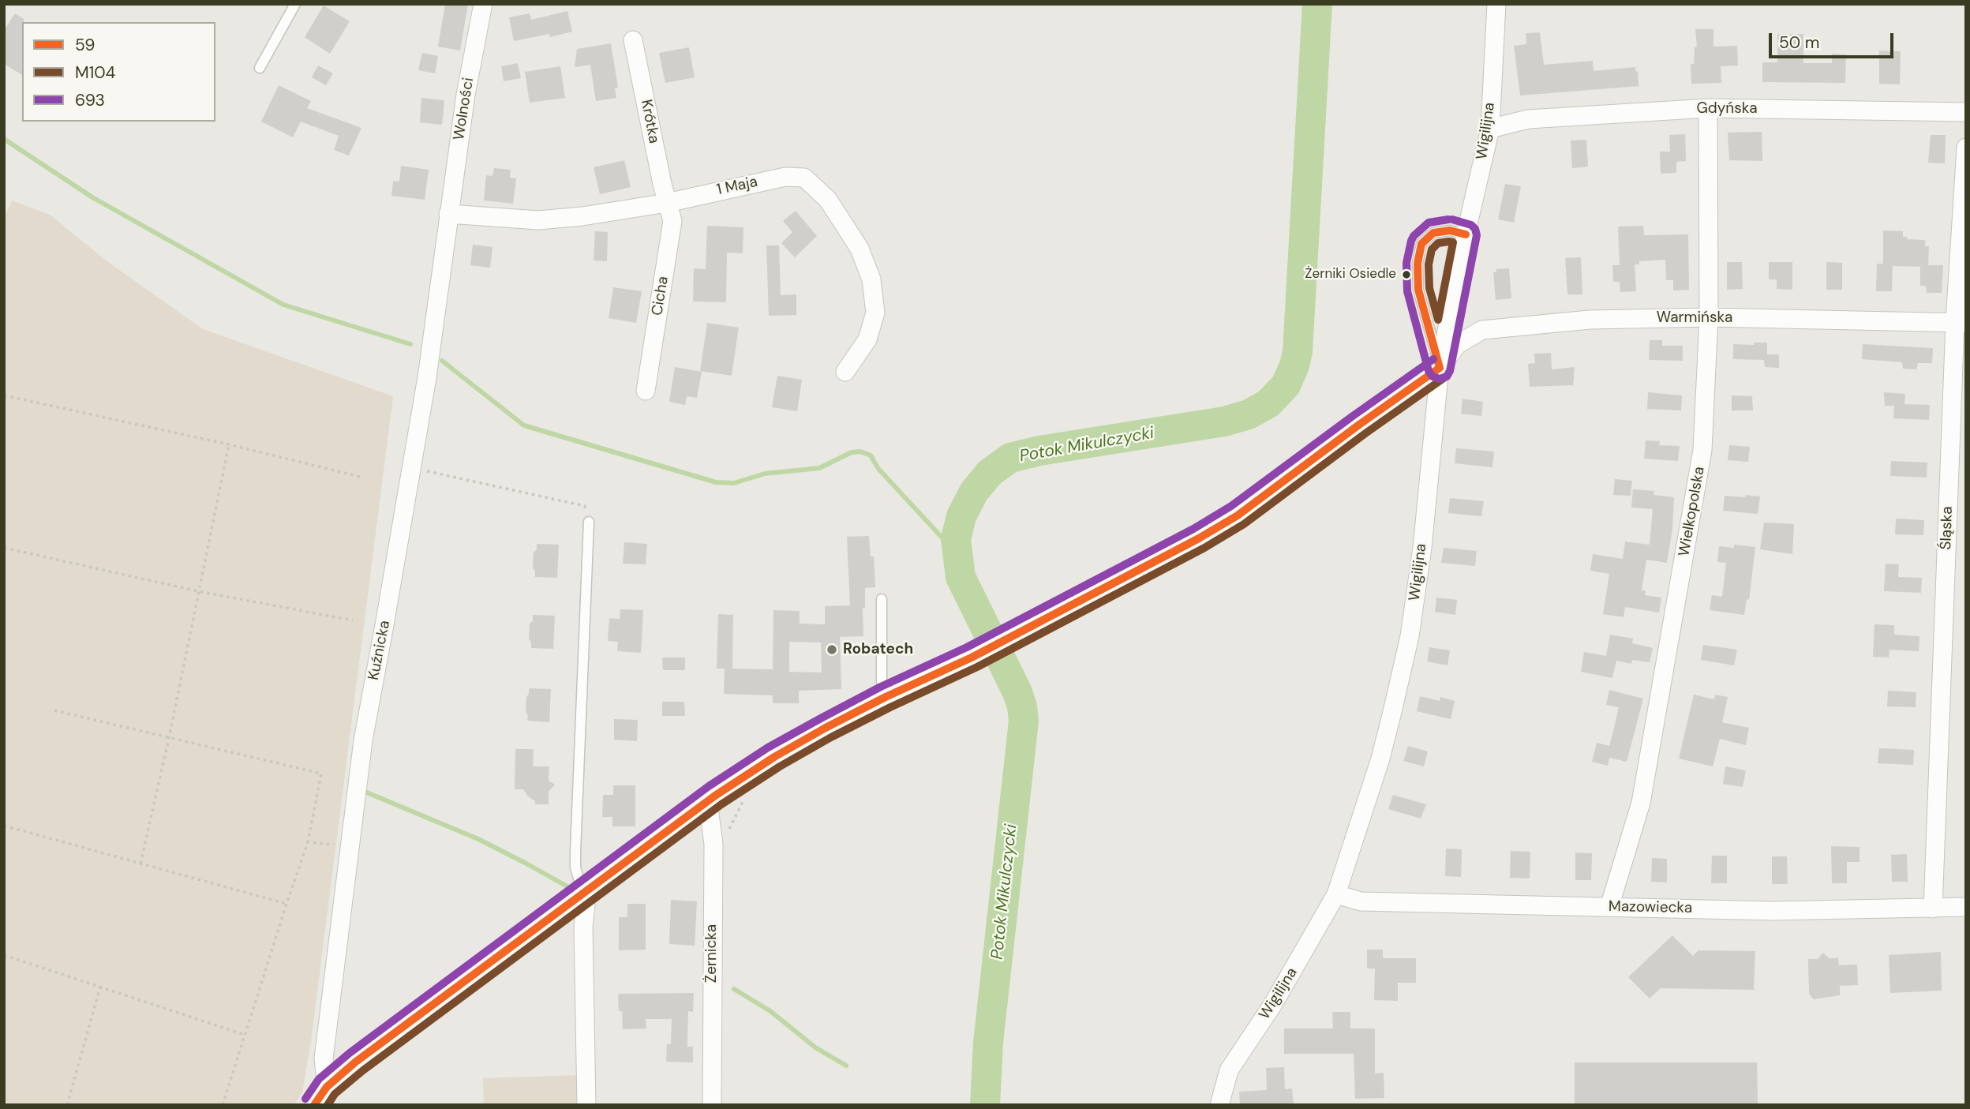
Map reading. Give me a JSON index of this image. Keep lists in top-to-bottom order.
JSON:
{
  "streets": {
    "street": [
      "Wolności",
      "Gdyńska",
      "Krótka",
      "Wigilijna",
      "1 Maja",
      "Cicha",
      "Warmińska",
      "Wielkopolska",
      "Śląska",
      "Kuźnicka",
      "Mazowiecka",
      "Żernicka"
    ]
  },
  "crossings": [
    ["Wolności", "1 Maja"],
    ["Wolności", "Kuźnicka"],
    ["Gdyńska", "Wigilijna"],
    ["Gdyńska", "Wielkopolska"],
    ["Krótka", "1 Maja"],
    ["Krótka", "Cicha"],
    ["Wigilijna", "Warmińska"],
    ["Wigilijna", "Mazowiecka"],
    ["1 Maja", "Cicha"],
    ["1 Maja", "Kuźnicka"],
    ["Warmińska", "Wielkopolska"],
    ["Warmińska", "Śląska"],
    ["Wielkopolska", "Mazowiecka"],
    ["Śląska", "Mazowiecka"]
  ],
  "water": ["Potok Mikulczycki"],
  "places": ["Żerniki Osiedle", "Robatech"],
  "lines": ["transit line 693", "transit line 59", "transit line M104"],
  "legend": ["59", "M104", "693"],
  "scale_bar": "50 m"
}
